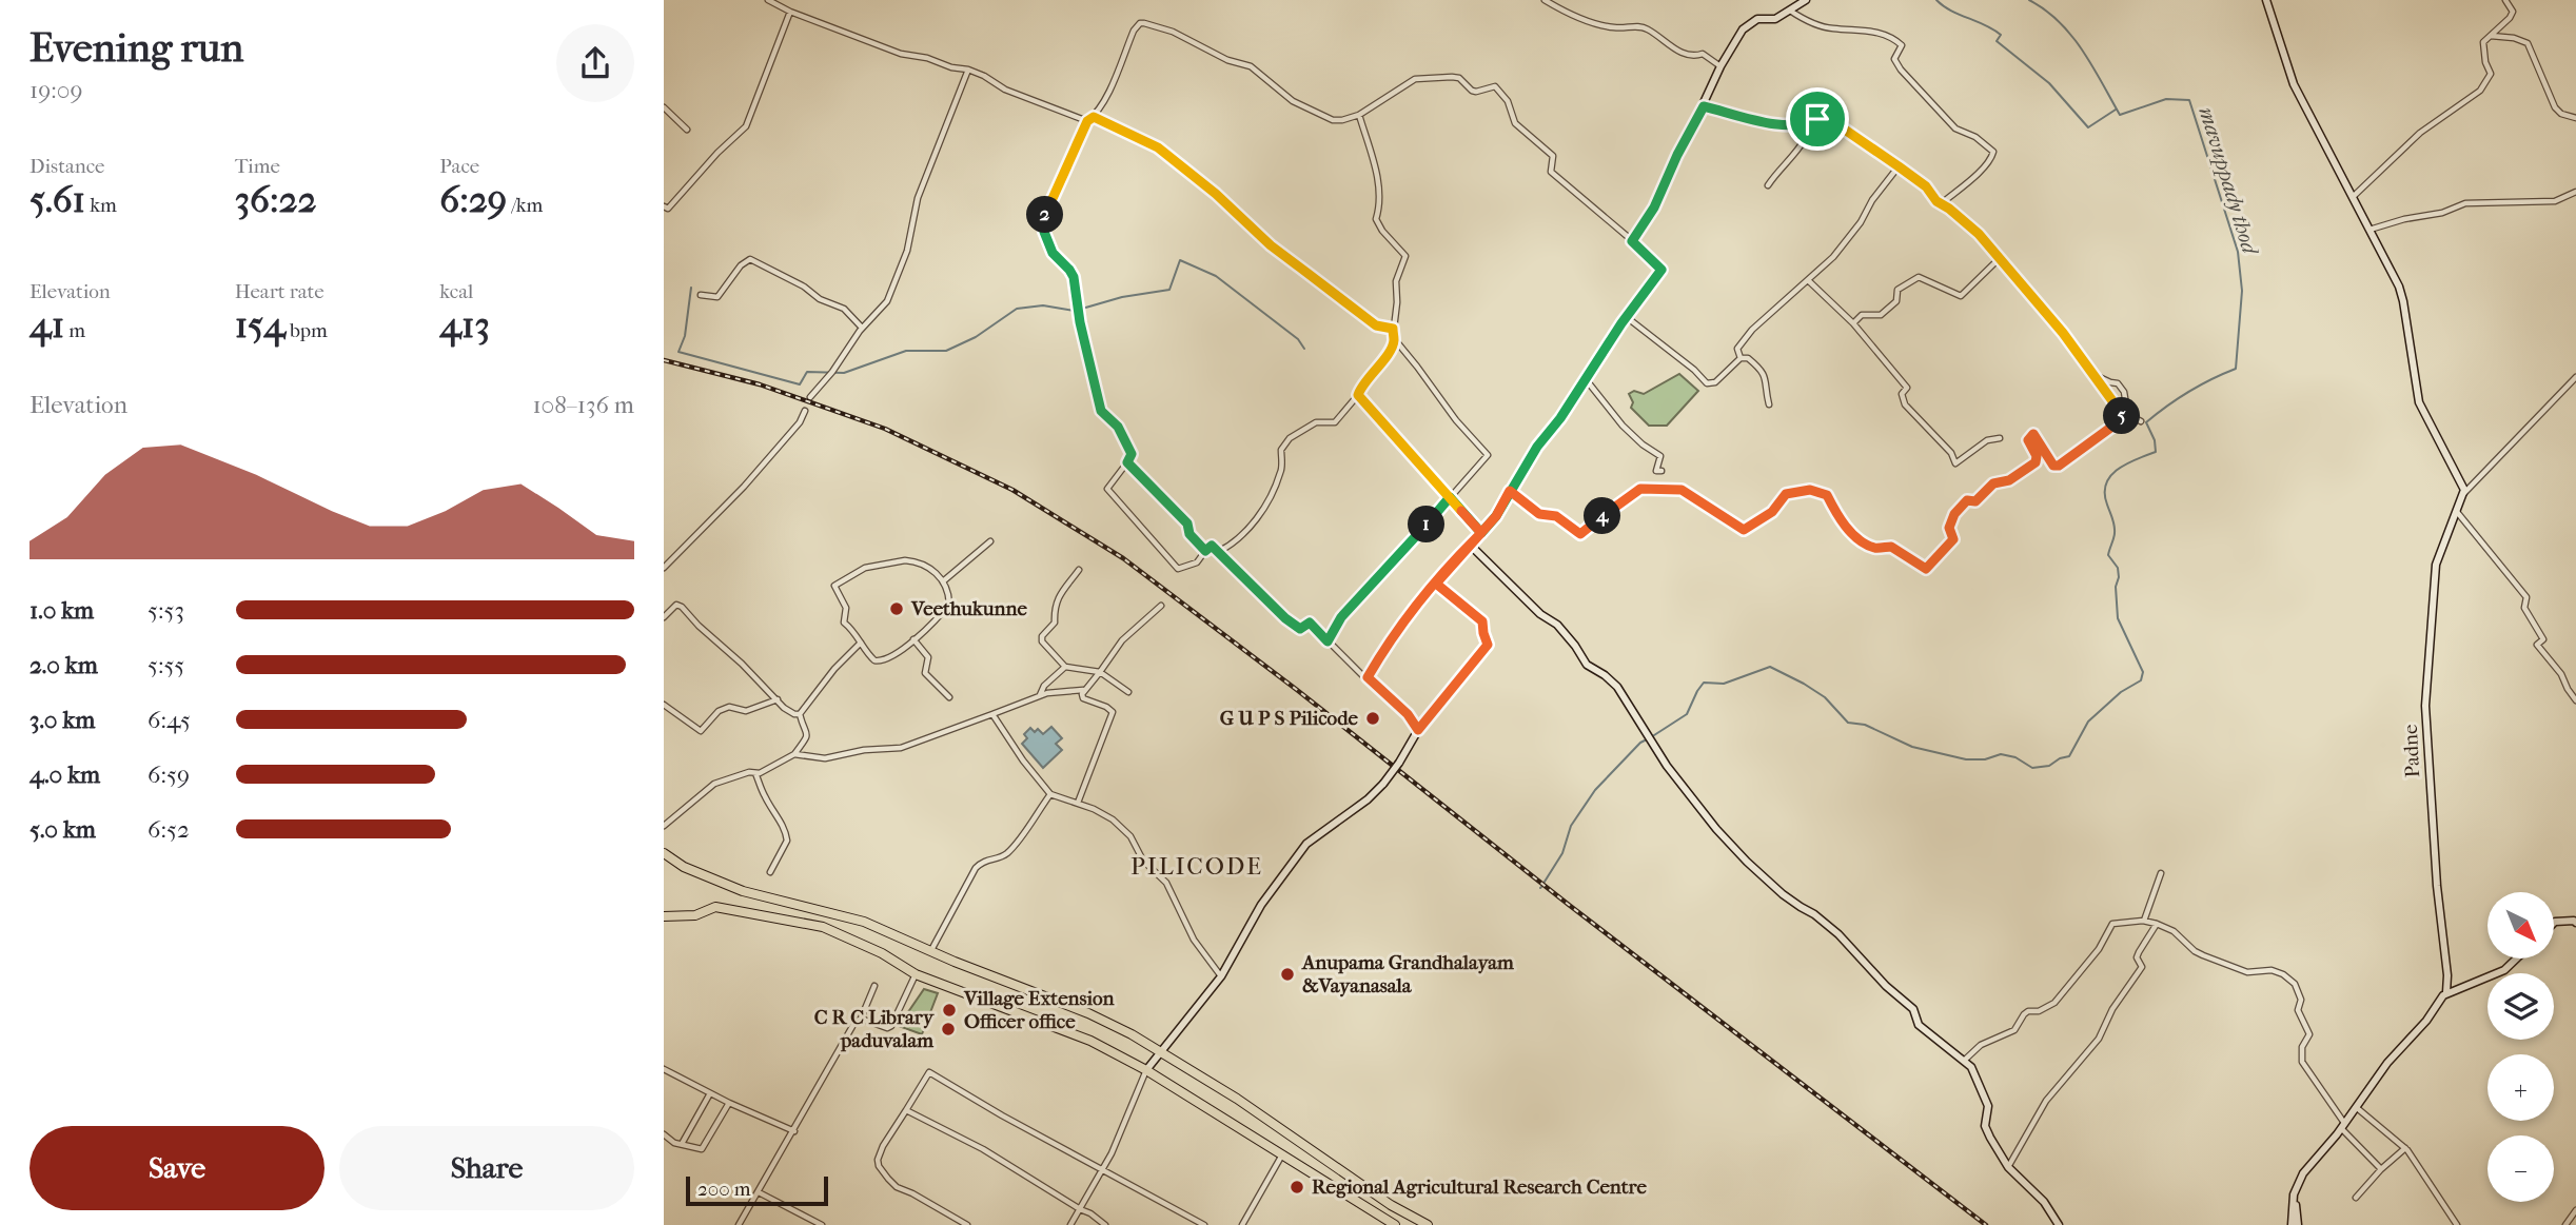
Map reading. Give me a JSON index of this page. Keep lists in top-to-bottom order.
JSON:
{
  "streets": {
    "street": ["Padne"]
  },
  "districts": ["PILICODE"],
  "water": ["mavuppady thod"],
  "places": [
    "Veethukunne",
    "G U P S Pilicode",
    "Anupama Grandhalayam &Vayanasala",
    "Village Extension Officer office",
    "C R C Library paduvalam",
    "Regional Agricultural Research Centre"
  ],
  "scale_bar": "200 m",
  "north": "bottom right",
  "page": {
    "heading": ["Evening run", "19:09"],
    "stats": [
      ["Distance", "5.61 km"],
      ["Time", "36:22"],
      ["Pace", "6:29 /km"],
      ["Elevation", "41 m"],
      ["Heart rate", "154 bpm"],
      ["kcal", "413"]
    ],
    "pins": [
      "2",
      "5",
      "4",
      "1"
    ],
    "chart": ["Elevation", "108–136 m"],
    "list": [
      {
        "name": "1.0 km",
        "note": "5:53"
      },
      {
        "name": "2.0 km",
        "note": "5:55"
      },
      {
        "name": "3.0 km",
        "note": "6:45"
      },
      {
        "name": "4.0 km",
        "note": "6:59"
      },
      {
        "name": "5.0 km",
        "note": "6:52"
      }
    ],
    "map_buttons": ["+", "−"],
    "buttons": ["Save", "Share"],
    "scale": "200 m"
  }
}
